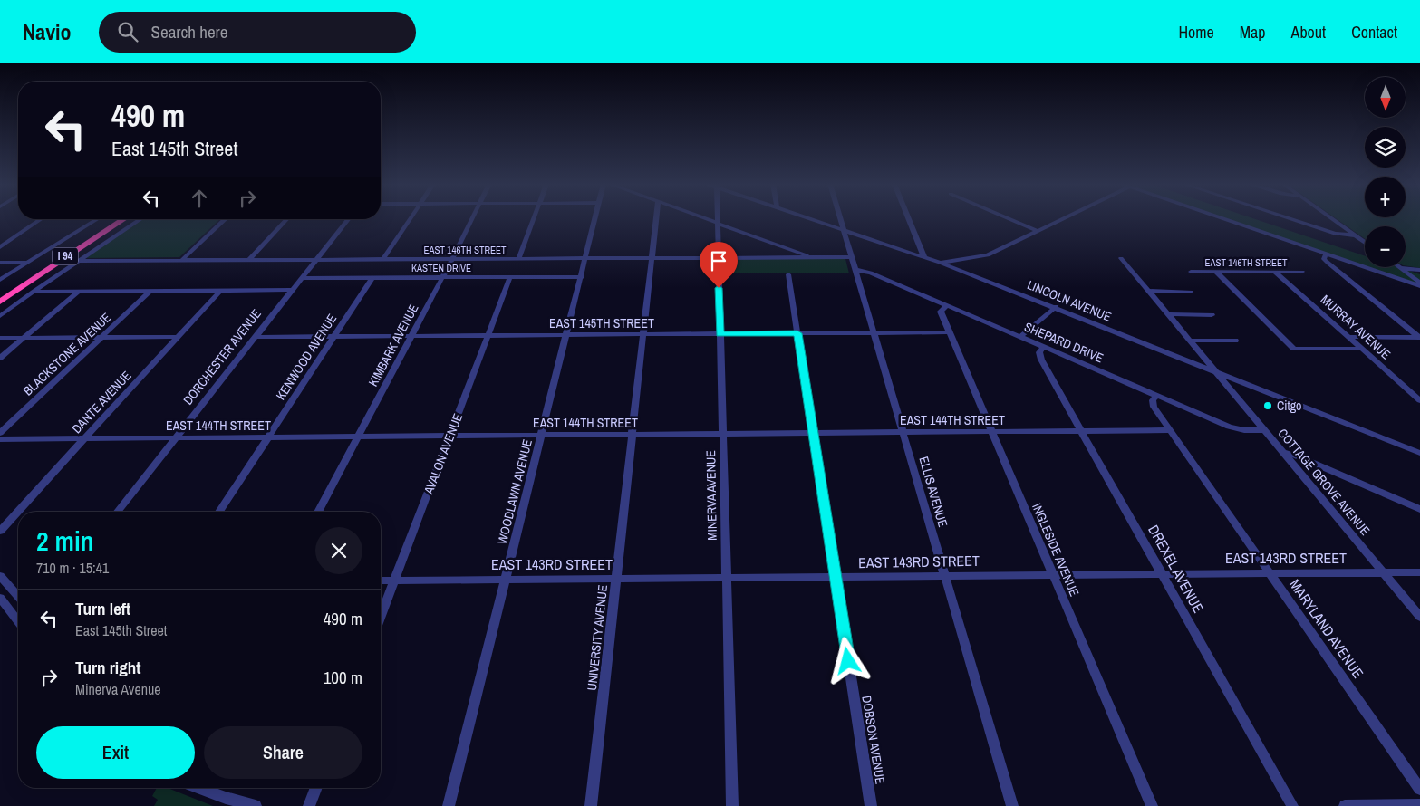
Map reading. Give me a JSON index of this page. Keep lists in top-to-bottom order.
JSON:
{
  "streets": {
    "highway": ["I 94"],
    "street": [
      "EAST 146TH STREET",
      "KASTEN DRIVE",
      "LINCOLN AVENUE",
      "EAST 145TH STREET",
      "MURRAY AVENUE",
      "SHEPARD DRIVE",
      "KIMBARK AVENUE",
      "BLACKSTONE AVENUE",
      "DORCHESTER AVENUE",
      "KENWOOD AVENUE",
      "DANTE AVENUE",
      "EAST 144TH STREET",
      "AVALON AVENUE",
      "COTTAGE GROVE AVENUE",
      "WOODLAWN AVENUE",
      "ELLIS AVENUE",
      "MINERVA AVENUE",
      "INGLESIDE AVENUE",
      "EAST 143RD STREET",
      "DREXEL AVENUE",
      "MARYLAND AVENUE",
      "UNIVERSITY AVENUE",
      "DOBSON AVENUE"
    ]
  },
  "crossings": [
    ["EAST 146TH STREET", "MURRAY AVENUE"],
    ["EAST 146TH STREET", "KIMBARK AVENUE"],
    ["EAST 146TH STREET", "DORCHESTER AVENUE"],
    ["EAST 146TH STREET", "WOODLAWN AVENUE"],
    ["EAST 146TH STREET", "ELLIS AVENUE"],
    ["EAST 146TH STREET", "MINERVA AVENUE"],
    ["EAST 146TH STREET", "UNIVERSITY AVENUE"],
    ["KASTEN DRIVE", "KIMBARK AVENUE"],
    ["KASTEN DRIVE", "DORCHESTER AVENUE"],
    ["KASTEN DRIVE", "KENWOOD AVENUE"],
    ["KASTEN DRIVE", "AVALON AVENUE"],
    ["KASTEN DRIVE", "WOODLAWN AVENUE"],
    ["LINCOLN AVENUE", "COTTAGE GROVE AVENUE"],
    ["LINCOLN AVENUE", "ELLIS AVENUE"],
    ["EAST 145TH STREET", "KIMBARK AVENUE"],
    ["EAST 145TH STREET", "DORCHESTER AVENUE"],
    ["EAST 145TH STREET", "KENWOOD AVENUE"],
    ["EAST 145TH STREET", "AVALON AVENUE"],
    ["EAST 145TH STREET", "WOODLAWN AVENUE"],
    ["EAST 145TH STREET", "ELLIS AVENUE"],
    ["EAST 145TH STREET", "MINERVA AVENUE"],
    ["EAST 145TH STREET", "INGLESIDE AVENUE"],
    ["EAST 145TH STREET", "UNIVERSITY AVENUE"],
    ["EAST 145TH STREET", "DOBSON AVENUE"],
    ["SHEPARD DRIVE", "COTTAGE GROVE AVENUE"],
    ["SHEPARD DRIVE", "ELLIS AVENUE"],
    ["SHEPARD DRIVE", "INGLESIDE AVENUE"],
    ["SHEPARD DRIVE", "DREXEL AVENUE"],
    ["SHEPARD DRIVE", "MARYLAND AVENUE"],
    ["KIMBARK AVENUE", "EAST 144TH STREET"],
    ["DORCHESTER AVENUE", "EAST 144TH STREET"],
    ["KENWOOD AVENUE", "EAST 144TH STREET"],
    ["DANTE AVENUE", "EAST 144TH STREET"],
    ["EAST 144TH STREET", "AVALON AVENUE"],
    ["EAST 144TH STREET", "WOODLAWN AVENUE"],
    ["EAST 144TH STREET", "ELLIS AVENUE"],
    ["EAST 144TH STREET", "MINERVA AVENUE"],
    ["EAST 144TH STREET", "INGLESIDE AVENUE"],
    ["EAST 144TH STREET", "DREXEL AVENUE"],
    ["EAST 144TH STREET", "MARYLAND AVENUE"],
    ["EAST 144TH STREET", "UNIVERSITY AVENUE"],
    ["EAST 144TH STREET", "DOBSON AVENUE"],
    ["AVALON AVENUE", "EAST 143RD STREET"],
    ["COTTAGE GROVE AVENUE", "EAST 143RD STREET"],
    ["WOODLAWN AVENUE", "EAST 143RD STREET"],
    ["ELLIS AVENUE", "EAST 143RD STREET"],
    ["MINERVA AVENUE", "EAST 143RD STREET"],
    ["INGLESIDE AVENUE", "EAST 143RD STREET"],
    ["EAST 143RD STREET", "DREXEL AVENUE"],
    ["EAST 143RD STREET", "MARYLAND AVENUE"],
    ["EAST 143RD STREET", "UNIVERSITY AVENUE"],
    ["EAST 143RD STREET", "DOBSON AVENUE"]
  ],
  "places": ["Citgo"],
  "north": "bottom",
  "page": {
    "header": "Navio",
    "search": "Search here",
    "nav": [
      "Home",
      "Map",
      "About",
      "Contact"
    ],
    "map_buttons": ["+", "−"],
    "turn": ["490 m", "East 145th Street"],
    "heading": ["2 min", "710 m · 15:41"],
    "list": [
      {
        "name": "Turn left",
        "note": "East 145th Street",
        "value": "490 m"
      },
      {
        "name": "Turn right",
        "note": "Minerva Avenue",
        "value": "100 m"
      }
    ],
    "buttons": ["Exit", "Share"]
  }
}
